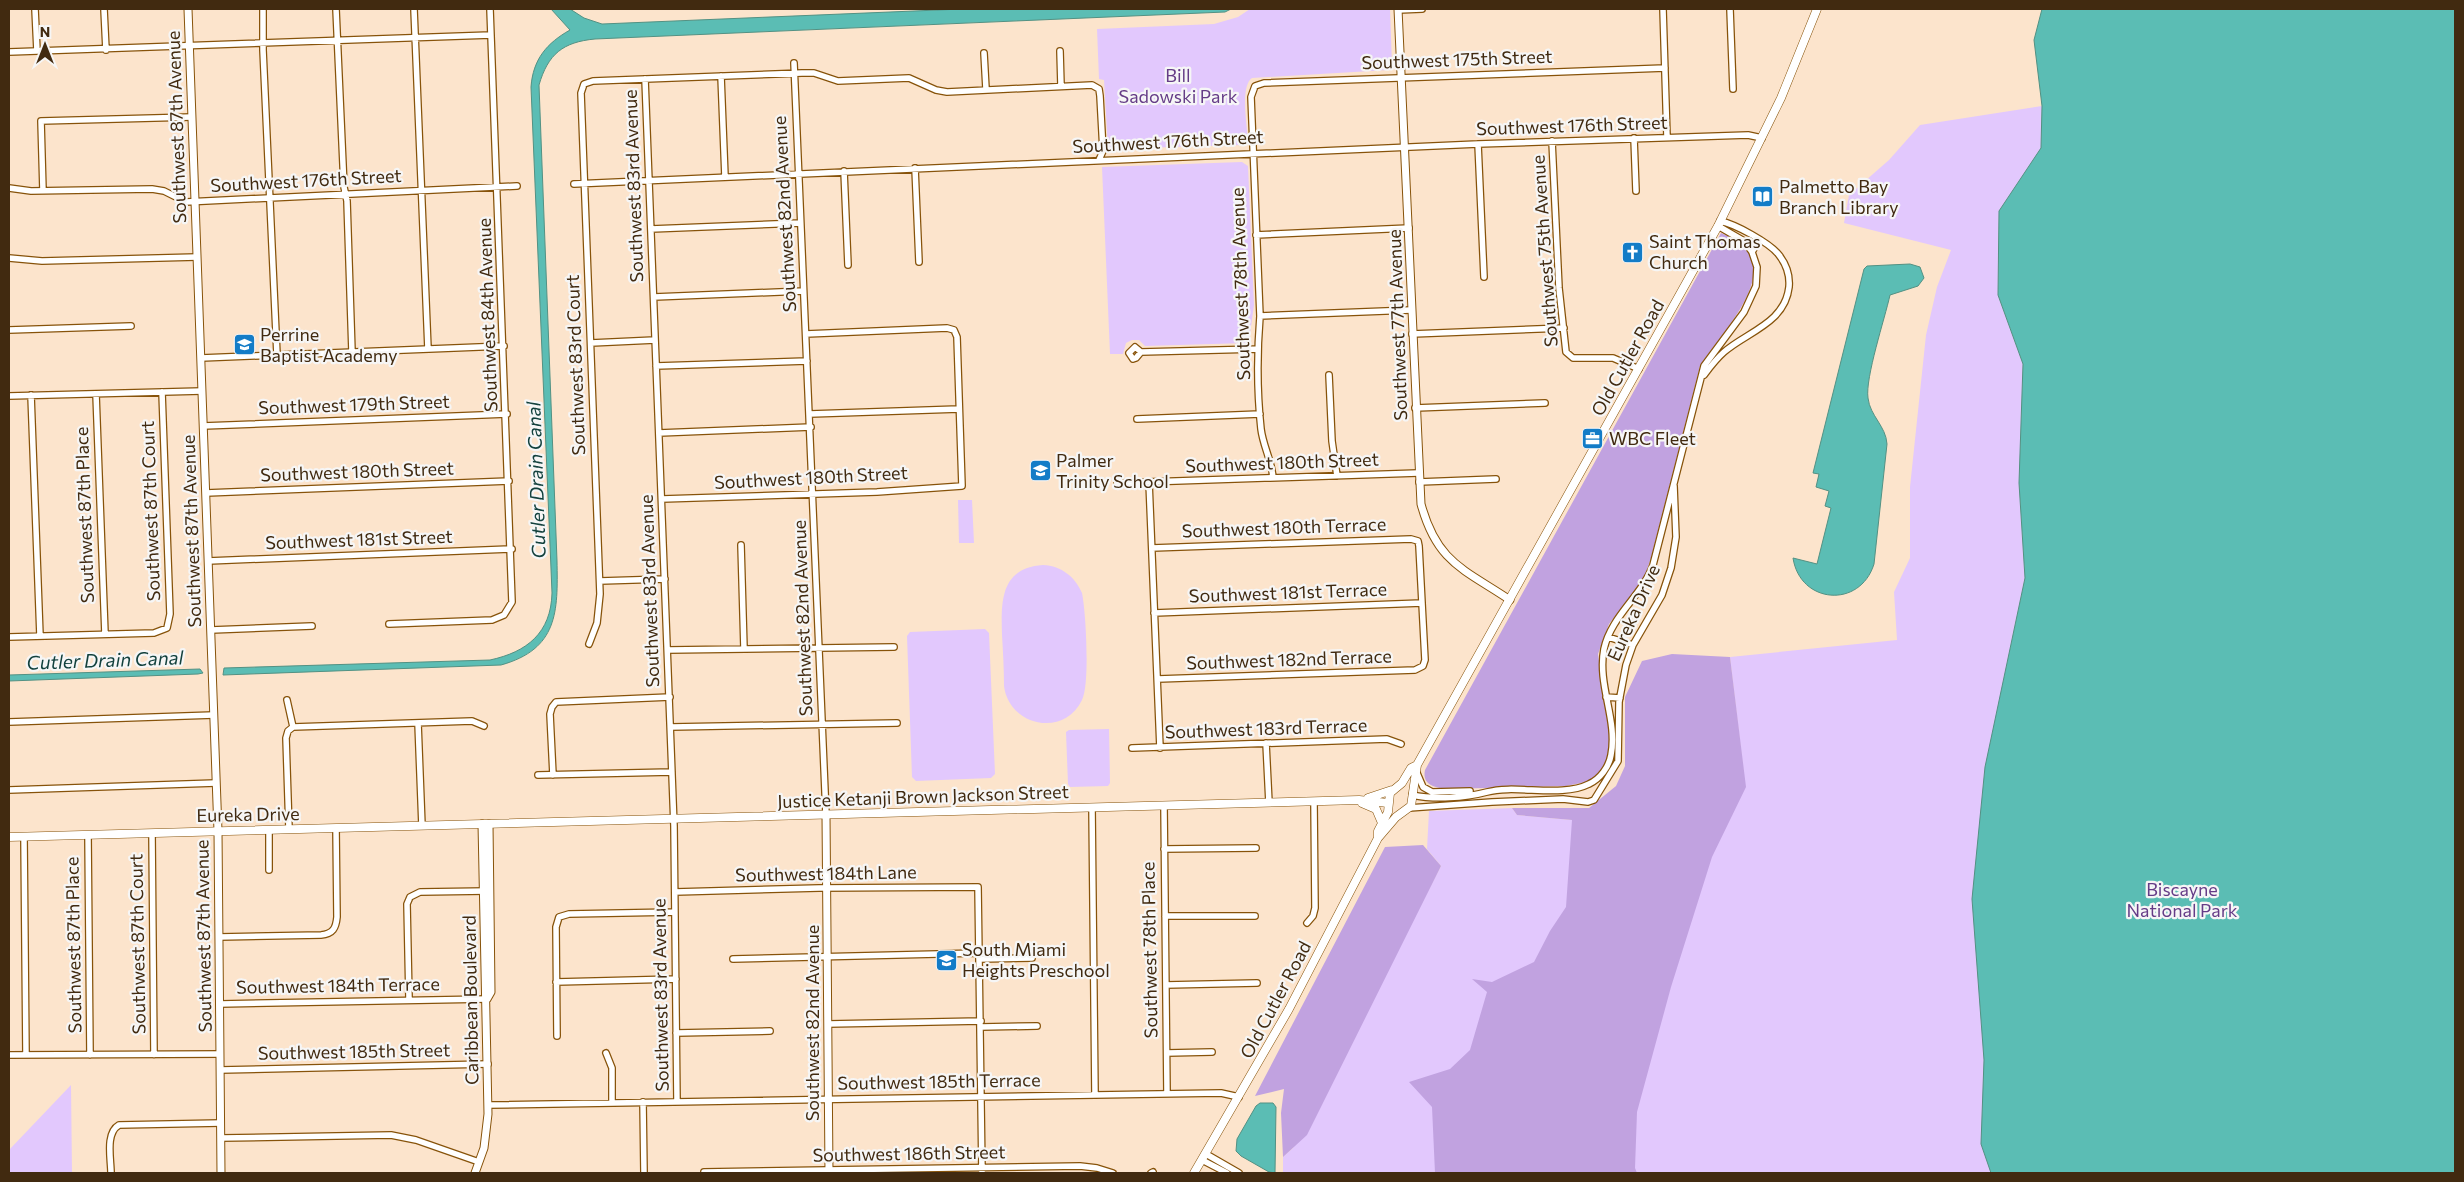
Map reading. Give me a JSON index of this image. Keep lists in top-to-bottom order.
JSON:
{
  "streets": {
    "main road": ["Old Cutler Road", "Eureka Drive", "Justice Ketanji Brown Jackson Street"],
    "street": [
      "Southwest 175th Street",
      "Southwest 176th Street",
      "Southwest 87th Avenue",
      "Southwest 83rd Avenue",
      "Southwest 82nd Avenue",
      "Southwest 75th Avenue",
      "Southwest 78th Avenue",
      "Southwest 84th Avenue",
      "Southwest 77th Avenue",
      "Southwest 83rd Court",
      "Southwest 179th Street",
      "Southwest 180th Street",
      "Southwest 87th Court",
      "Southwest 87th Place",
      "Southwest 180th Terrace",
      "Southwest 181st Street",
      "Southwest 181st Terrace",
      "Southwest 182nd Terrace",
      "Southwest 183rd Terrace",
      "Southwest 184th Lane",
      "Southwest 78th Place",
      "Southwest 184th Terrace",
      "Caribbean Boulevard",
      "Southwest 185th Street",
      "Southwest 185th Terrace",
      "Southwest 186th Street"
    ]
  },
  "crossings": [
    ["Southwest 175th Street", "Southwest 78th Avenue"],
    ["Southwest 175th Street", "Southwest 77th Avenue"],
    ["Southwest 176th Street", "Southwest 87th Avenue"],
    ["Southwest 176th Street", "Southwest 83rd Avenue"],
    ["Southwest 176th Street", "Southwest 82nd Avenue"],
    ["Southwest 176th Street", "Southwest 75th Avenue"],
    ["Southwest 176th Street", "Southwest 78th Avenue"],
    ["Southwest 176th Street", "Southwest 84th Avenue"],
    ["Southwest 176th Street", "Southwest 77th Avenue"],
    ["Southwest 176th Street", "Old Cutler Road"],
    ["Southwest 176th Street", "Southwest 83rd Court"],
    ["Southwest 87th Avenue", "Southwest 179th Street"],
    ["Southwest 87th Avenue", "Southwest 180th Street"],
    ["Southwest 87th Avenue", "Southwest 181st Street"],
    ["Southwest 87th Avenue", "Eureka Drive"],
    ["Southwest 87th Avenue", "Southwest 184th Terrace"],
    ["Southwest 87th Avenue", "Southwest 185th Street"],
    ["Southwest 83rd Avenue", "Southwest 83rd Court"],
    ["Southwest 83rd Avenue", "Southwest 180th Street"],
    ["Southwest 83rd Avenue", "Justice Ketanji Brown Jackson Street"],
    ["Southwest 83rd Avenue", "Southwest 184th Lane"],
    ["Southwest 83rd Avenue", "Southwest 185th Terrace"],
    ["Southwest 82nd Avenue", "Southwest 180th Street"],
    ["Southwest 82nd Avenue", "Justice Ketanji Brown Jackson Street"],
    ["Southwest 82nd Avenue", "Southwest 184th Lane"],
    ["Southwest 82nd Avenue", "Southwest 185th Terrace"],
    ["Southwest 82nd Avenue", "Southwest 186th Street"],
    ["Southwest 75th Avenue", "Old Cutler Road"],
    ["Southwest 78th Avenue", "Southwest 180th Street"],
    ["Southwest 84th Avenue", "Southwest 179th Street"],
    ["Southwest 84th Avenue", "Southwest 180th Street"],
    ["Southwest 84th Avenue", "Southwest 181st Street"],
    ["Southwest 77th Avenue", "Old Cutler Road"],
    ["Southwest 77th Avenue", "Southwest 180th Street"],
    ["Old Cutler Road", "Eureka Drive"],
    ["Old Cutler Road", "Justice Ketanji Brown Jackson Street"],
    ["Old Cutler Road", "Southwest 185th Terrace"],
    ["Southwest 87th Court", "Southwest 87th Place"],
    ["Southwest 87th Court", "Eureka Drive"],
    ["Southwest 87th Place", "Eureka Drive"],
    ["Southwest 180th Terrace", "Southwest 181st Terrace"],
    ["Southwest 180th Terrace", "Southwest 182nd Terrace"],
    ["Southwest 181st Terrace", "Southwest 182nd Terrace"],
    ["Eureka Drive", "Justice Ketanji Brown Jackson Street"],
    ["Eureka Drive", "Caribbean Boulevard"],
    ["Justice Ketanji Brown Jackson Street", "Southwest 78th Place"],
    ["Justice Ketanji Brown Jackson Street", "Caribbean Boulevard"],
    ["Southwest 78th Place", "Southwest 185th Terrace"],
    ["Southwest 184th Terrace", "Caribbean Boulevard"],
    ["Caribbean Boulevard", "Southwest 185th Street"],
    ["Caribbean Boulevard", "Southwest 185th Terrace"]
  ],
  "water": ["Cutler Drain Canal"],
  "parks": ["Bill Sadowski Park", "Biscayne National Park"],
  "places": {
    "library": ["Palmetto Bay Branch Library"],
    "church": ["Saint Thomas Church"],
    "school or university": ["Perrine Baptist Academy", "Palmer Trinity School", "South Miami Heights Preschool"],
    "office": ["WBC Fleet"]
  },
  "north": "top"
}
